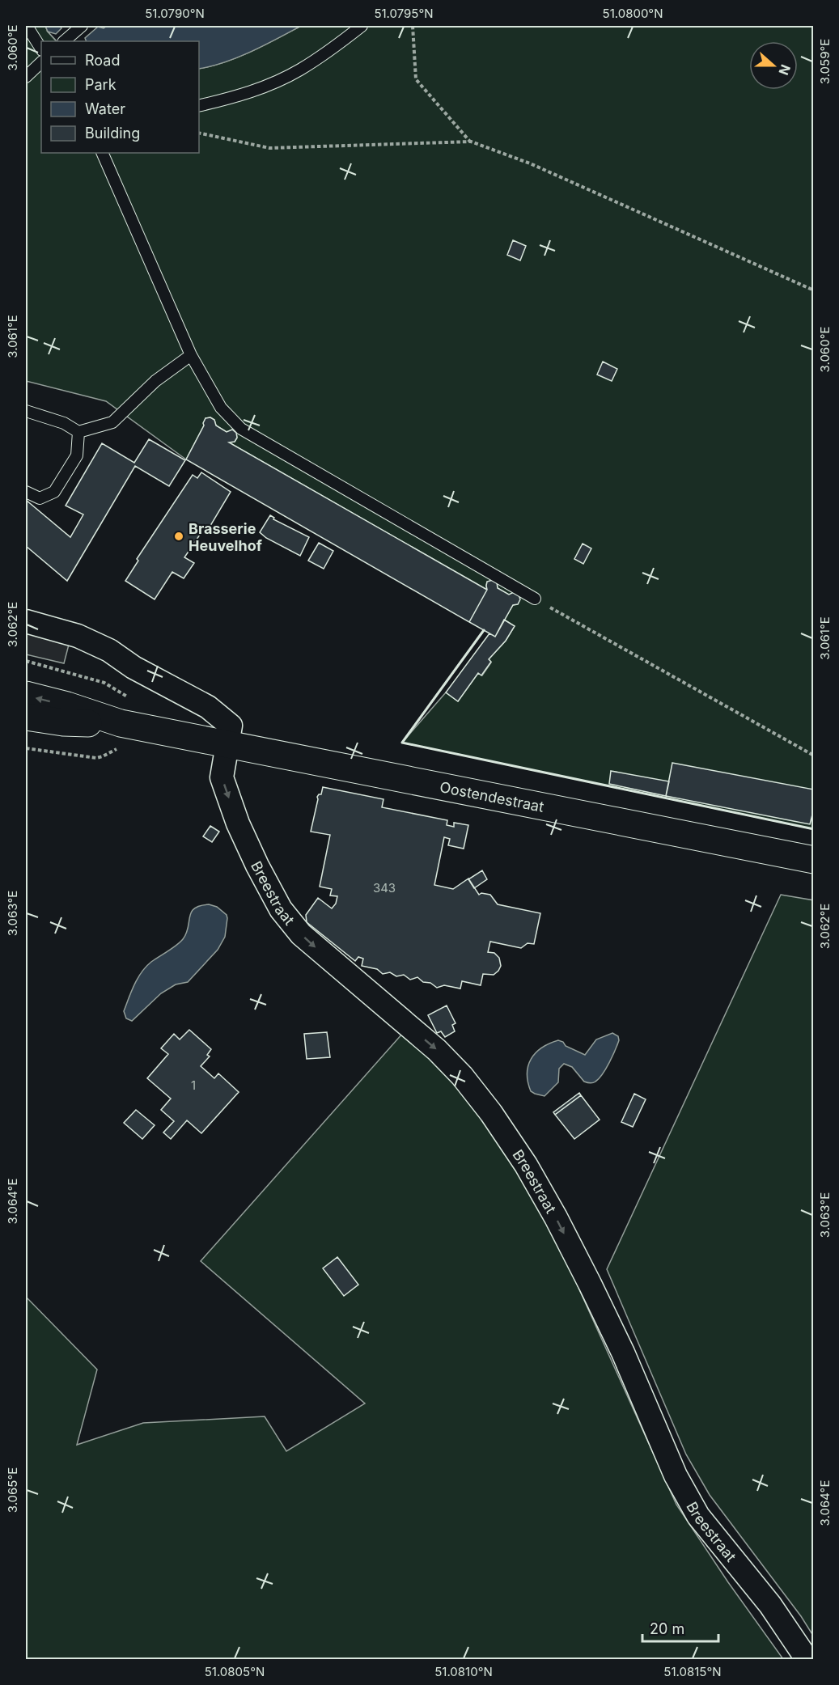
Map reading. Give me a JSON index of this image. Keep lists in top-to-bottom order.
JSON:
{
  "streets": {
    "main road": ["Oostendestraat"],
    "street": ["Breestraat"]
  },
  "crossings": [
    ["Oostendestraat", "Breestraat"]
  ],
  "one_way": ["Breestraat"],
  "places": ["Brasserie Heuvelhof"],
  "house_numbers": ["343", "1"],
  "legend": [
    "Road",
    "Park",
    "Water",
    "Building"
  ],
  "scale_bar": "20 m",
  "north": "right",
  "coordinates": [
    "51.0790°N",
    "51.0795°N",
    "51.0800°N",
    "3.060°E",
    "3.059°E",
    "3.061°E",
    "3.062°E",
    "3.063°E",
    "3.064°E",
    "3.065°E",
    "51.0805°N",
    "51.0810°N",
    "51.0815°N"
  ]
}
